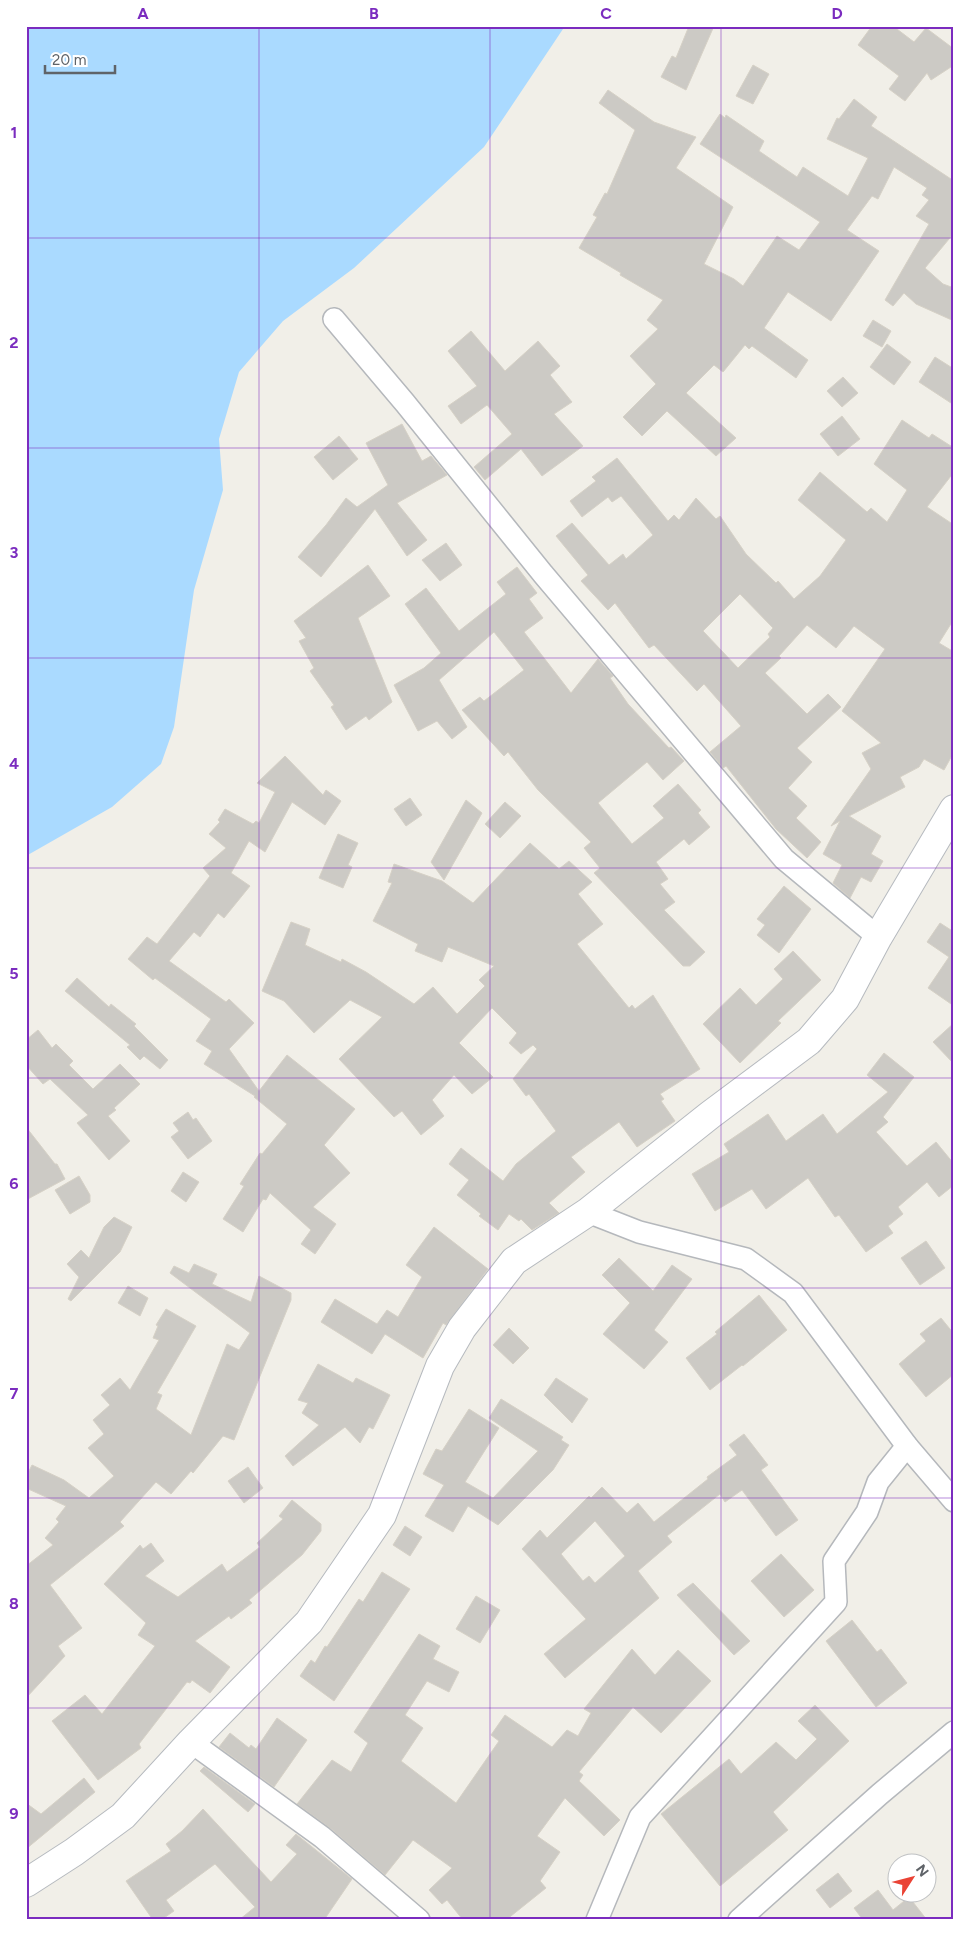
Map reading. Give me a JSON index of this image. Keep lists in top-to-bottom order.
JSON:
{
  "scale_bar": "20 m",
  "north": "top right",
  "grid": {
    "columns": [
      "A",
      "B",
      "C",
      "D"
    ],
    "rows": [
      "1",
      "2",
      "3",
      "4",
      "5",
      "6",
      "7",
      "8",
      "9"
    ]
  }
}
